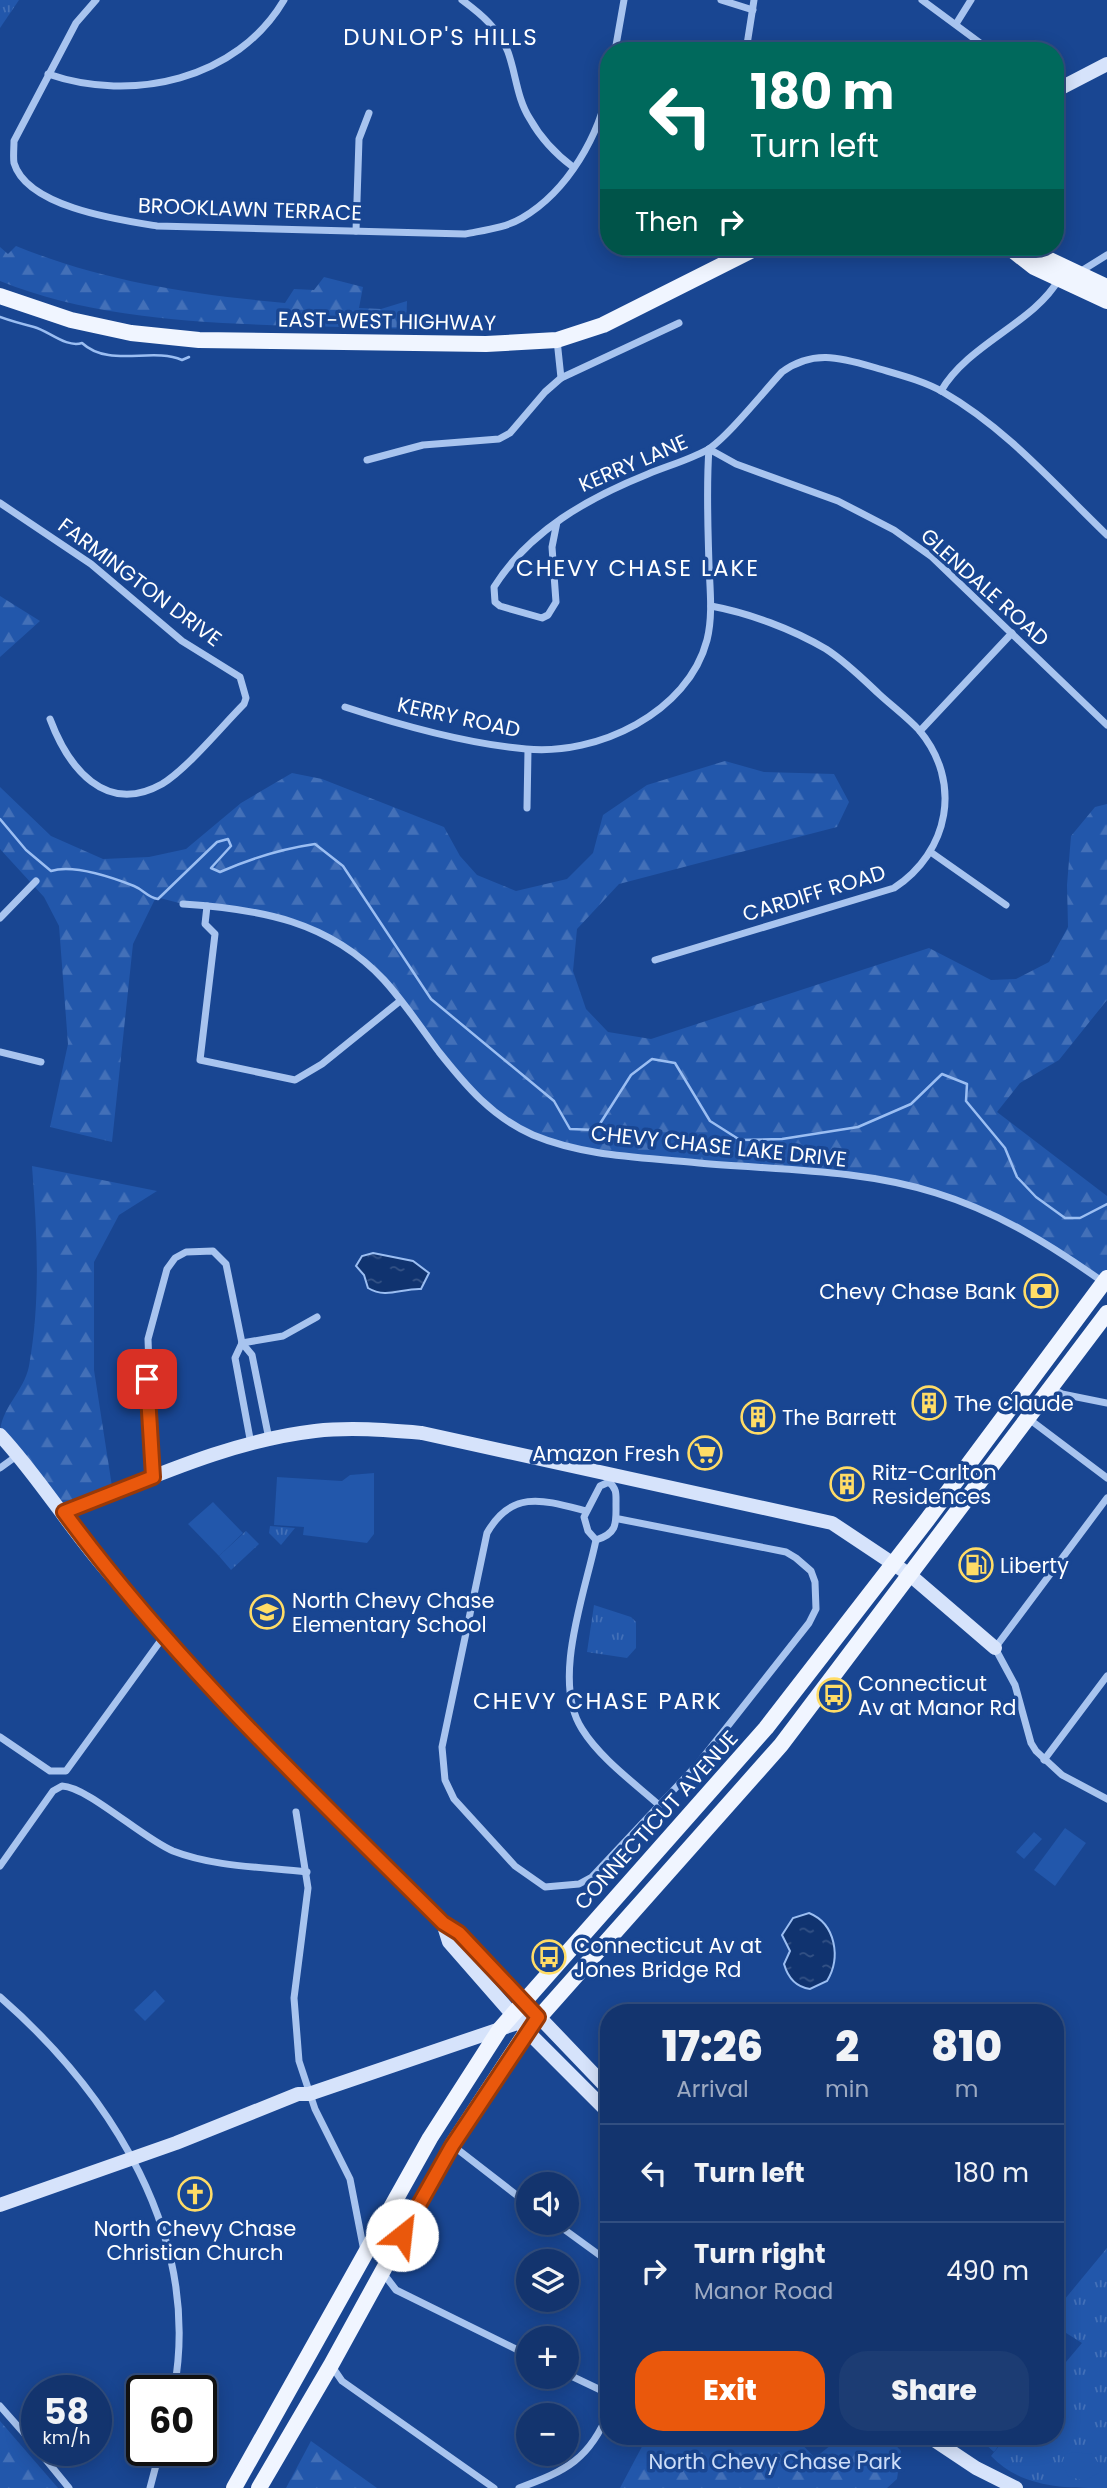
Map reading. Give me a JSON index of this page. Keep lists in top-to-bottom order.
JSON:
{
  "streets": {
    "main road": ["EAST-WEST HIGHWAY", "CONNECTICUT AVENUE"],
    "street": [
      "BROOKLAWN TERRACE",
      "KERRY LANE",
      "FARMINGTON DRIVE",
      "GLENDALE ROAD",
      "KERRY ROAD",
      "CARDIFF ROAD",
      "CHEVY CHASE LAKE DRIVE"
    ]
  },
  "crossings": [
    ["KERRY LANE", "GLENDALE ROAD"],
    ["KERRY LANE", "KERRY ROAD"],
    ["GLENDALE ROAD", "KERRY ROAD"],
    ["KERRY ROAD", "CARDIFF ROAD"],
    ["CHEVY CHASE LAKE DRIVE", "CONNECTICUT AVENUE"]
  ],
  "districts": ["DUNLOP'S HILLS", "CHEVY CHASE LAKE", "CHEVY CHASE PARK"],
  "parks": ["North Chevy Chase Park"],
  "places": {
    "bank": ["Chevy Chase Bank"],
    "building": ["The Claude", "The Barrett", "Ritz-Carlton Residences"],
    "supermarket": ["Amazon Fresh"],
    "fuel station": ["Liberty"],
    "school or university": ["North Chevy Chase Elementary School"],
    "bus stop": ["Connecticut Av at Manor Rd", "Connecticut Av at Jones Bridge Rd"],
    "church": ["North Chevy Chase Christian Church"]
  },
  "page": {
    "turn": ["180 m", "Turn left"],
    "then": "Then",
    "eta": [
      "17:26",
      "Arrival",
      "2",
      "min",
      "810",
      "m"
    ],
    "list": [
      {
        "name": "Turn left",
        "value": "180 m"
      },
      {
        "name": "Turn right",
        "note": "Manor Road",
        "value": "490 m"
      }
    ],
    "map_buttons": ["+", "−"],
    "buttons": ["Exit", "Share"],
    "speed": "58 km/h",
    "limit": "60"
  }
}
